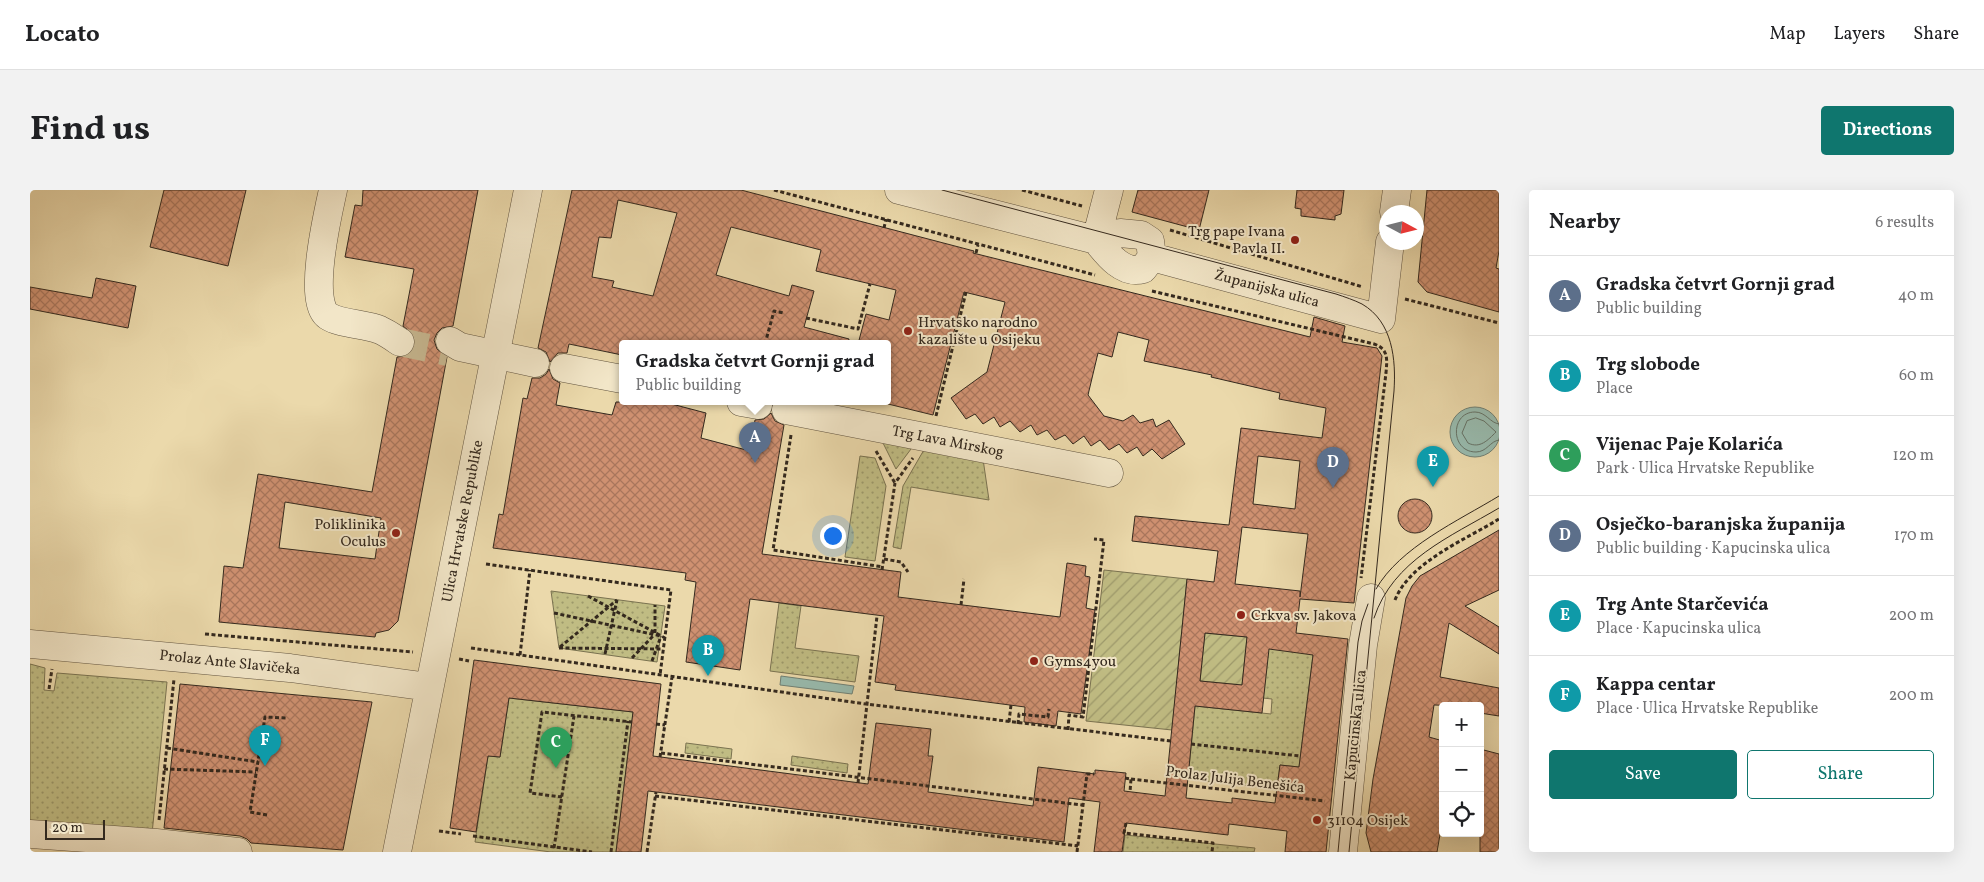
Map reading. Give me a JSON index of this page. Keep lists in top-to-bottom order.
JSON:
{
  "streets": {
    "street": [
      "Županijska ulica",
      "Trg Lava Mirskog",
      "Ulica Hrvatske Republike",
      "Prolaz Ante Slavičeka",
      "Kapucinska ulica"
    ],
    "path": ["Prolaz Julija Benešića"]
  },
  "crossings": [
    ["Ulica Hrvatske Republike", "Prolaz Ante Slavičeka"]
  ],
  "places": [
    "Trg pape Ivana Pavla II.",
    "Hrvatsko narodno kazalište u Osijeku",
    "Poliklinika Oculus",
    "Crkva sv. Jakova",
    "Gyms4you",
    "31104 Osijek"
  ],
  "scale_bar": "20 m",
  "north": "right",
  "page": {
    "header": "Locato",
    "nav": ["Map", "Layers", "Share"],
    "title": "Find us",
    "buttons": [
      "Directions",
      ["Save", "Share"]
    ],
    "heading": ["Nearby", "6 results"],
    "list": [
      {
        "mark": "A",
        "name": "Gradska četvrt Gornji grad",
        "note": "Public building",
        "value": "40 m"
      },
      {
        "mark": "B",
        "name": "Trg slobode",
        "note": "Place",
        "value": "60 m"
      },
      {
        "mark": "C",
        "name": "Vijenac Paje Kolarića",
        "note": "Park · Ulica Hrvatske Republike",
        "value": "120 m"
      },
      {
        "mark": "D",
        "name": "Osječko-baranjska županija",
        "note": "Public building · Kapucinska ulica",
        "value": "170 m"
      },
      {
        "mark": "E",
        "name": "Trg Ante Starčevića",
        "note": "Place · Kapucinska ulica",
        "value": "200 m"
      },
      {
        "mark": "F",
        "name": "Kappa centar",
        "note": "Place · Ulica Hrvatske Republike",
        "value": "200 m"
      }
    ],
    "popup": ["Gradska četvrt Gornji grad", "Public building"],
    "pins": [
      "A",
      "E",
      "D",
      "B",
      "F",
      "C"
    ],
    "map_buttons": ["+", "−"],
    "scale": "20 m"
  }
}
